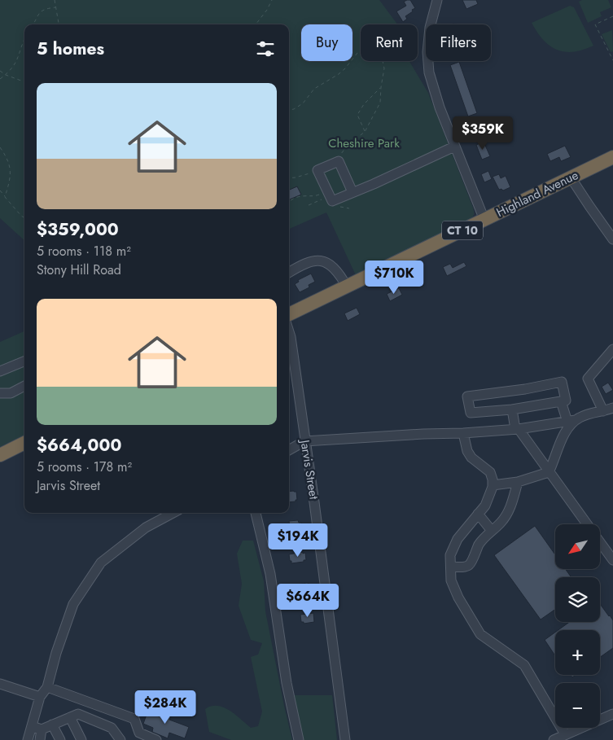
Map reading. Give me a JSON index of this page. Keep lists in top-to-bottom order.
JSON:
{
  "streets": {
    "highway": ["Highland Avenue", "CT 10"],
    "street": ["Jarvis Street"]
  },
  "parks": ["Cheshire Park"],
  "north": "bottom left",
  "page": {
    "chip": ["Buy", "Rent", "Filters"],
    "heading": "5 homes",
    "list": [
      {
        "name": "$359,000",
        "note": "5 rooms · 118 m² · Stony Hill Road"
      },
      {
        "name": "$664,000",
        "note": "5 rooms · 178 m² · Jarvis Street"
      }
    ],
    "price": [
      "$359K",
      "$710K",
      "$194K",
      "$664K",
      "$284K"
    ],
    "map_buttons": ["+", "−"]
  }
}
